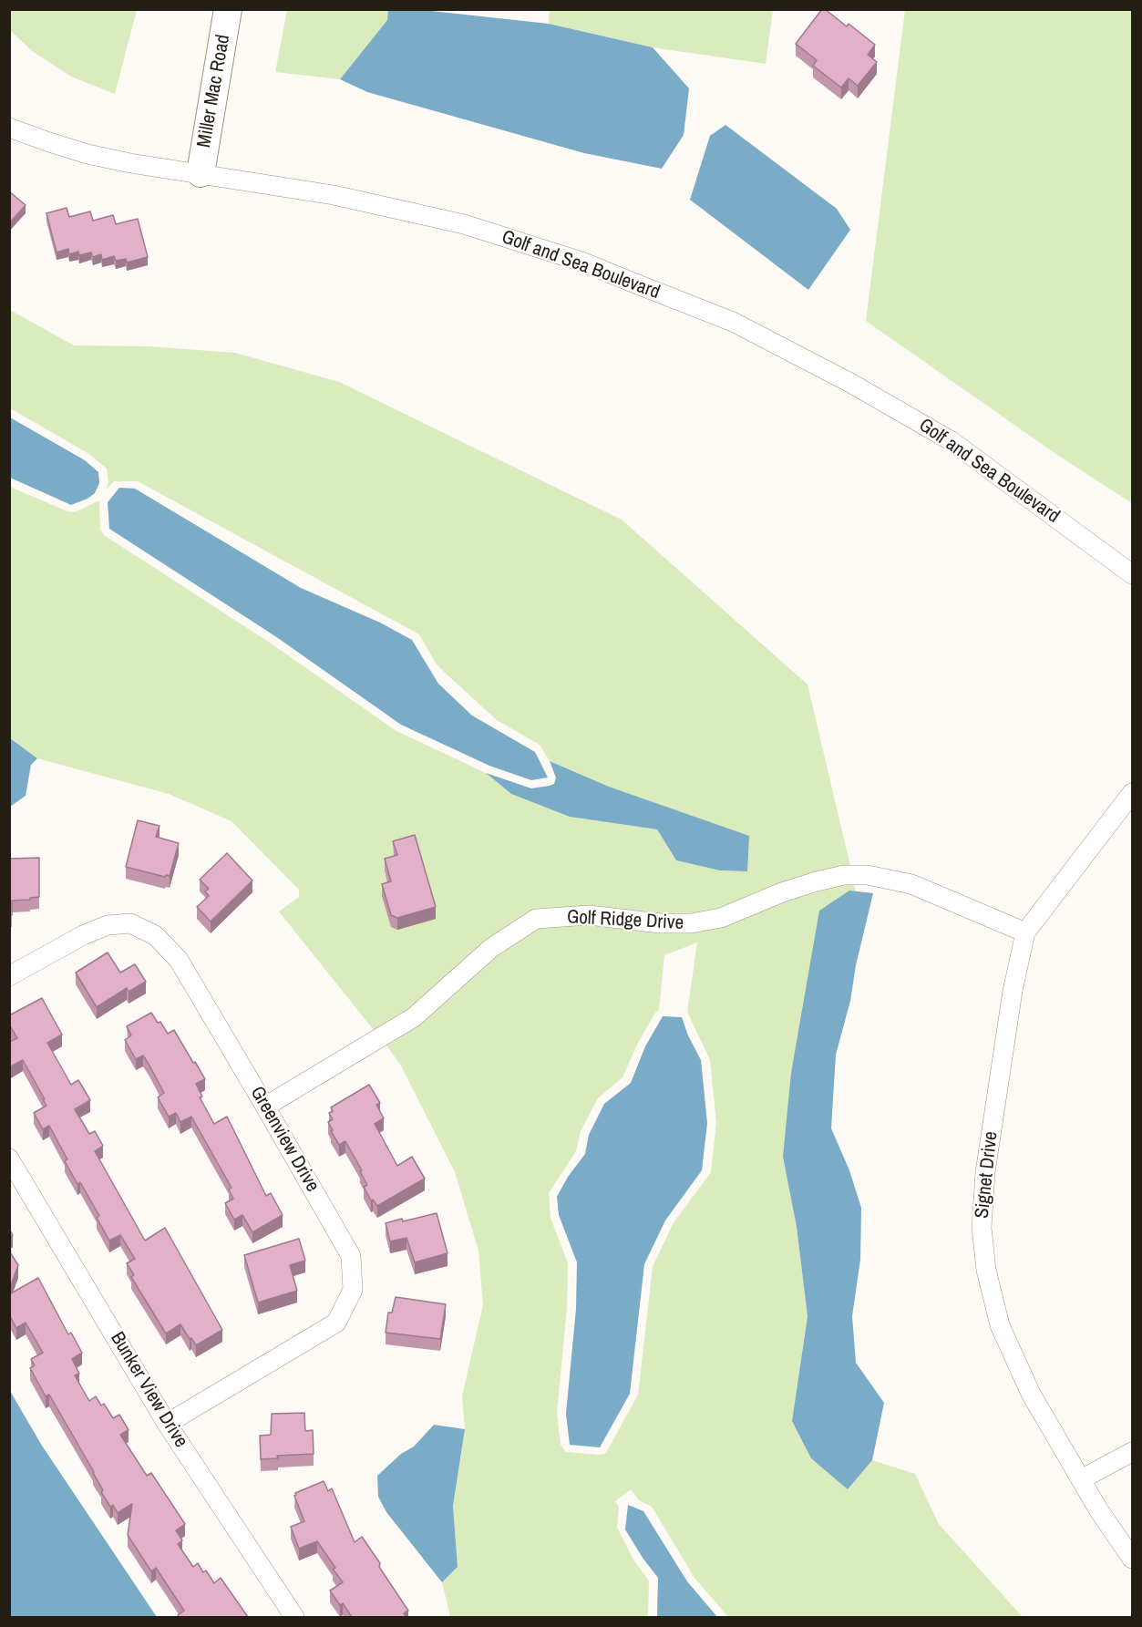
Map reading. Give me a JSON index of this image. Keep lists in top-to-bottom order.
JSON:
{
  "streets": {
    "street": [
      "Miller Mac Road",
      "Golf and Sea Boulevard",
      "Golf Ridge Drive",
      "Greenview Drive",
      "Signet Drive",
      "Bunker View Drive"
    ]
  },
  "crossings": [
    ["Miller Mac Road", "Golf and Sea Boulevard"],
    ["Golf Ridge Drive", "Greenview Drive"],
    ["Golf Ridge Drive", "Signet Drive"],
    ["Greenview Drive", "Bunker View Drive"]
  ]
}
